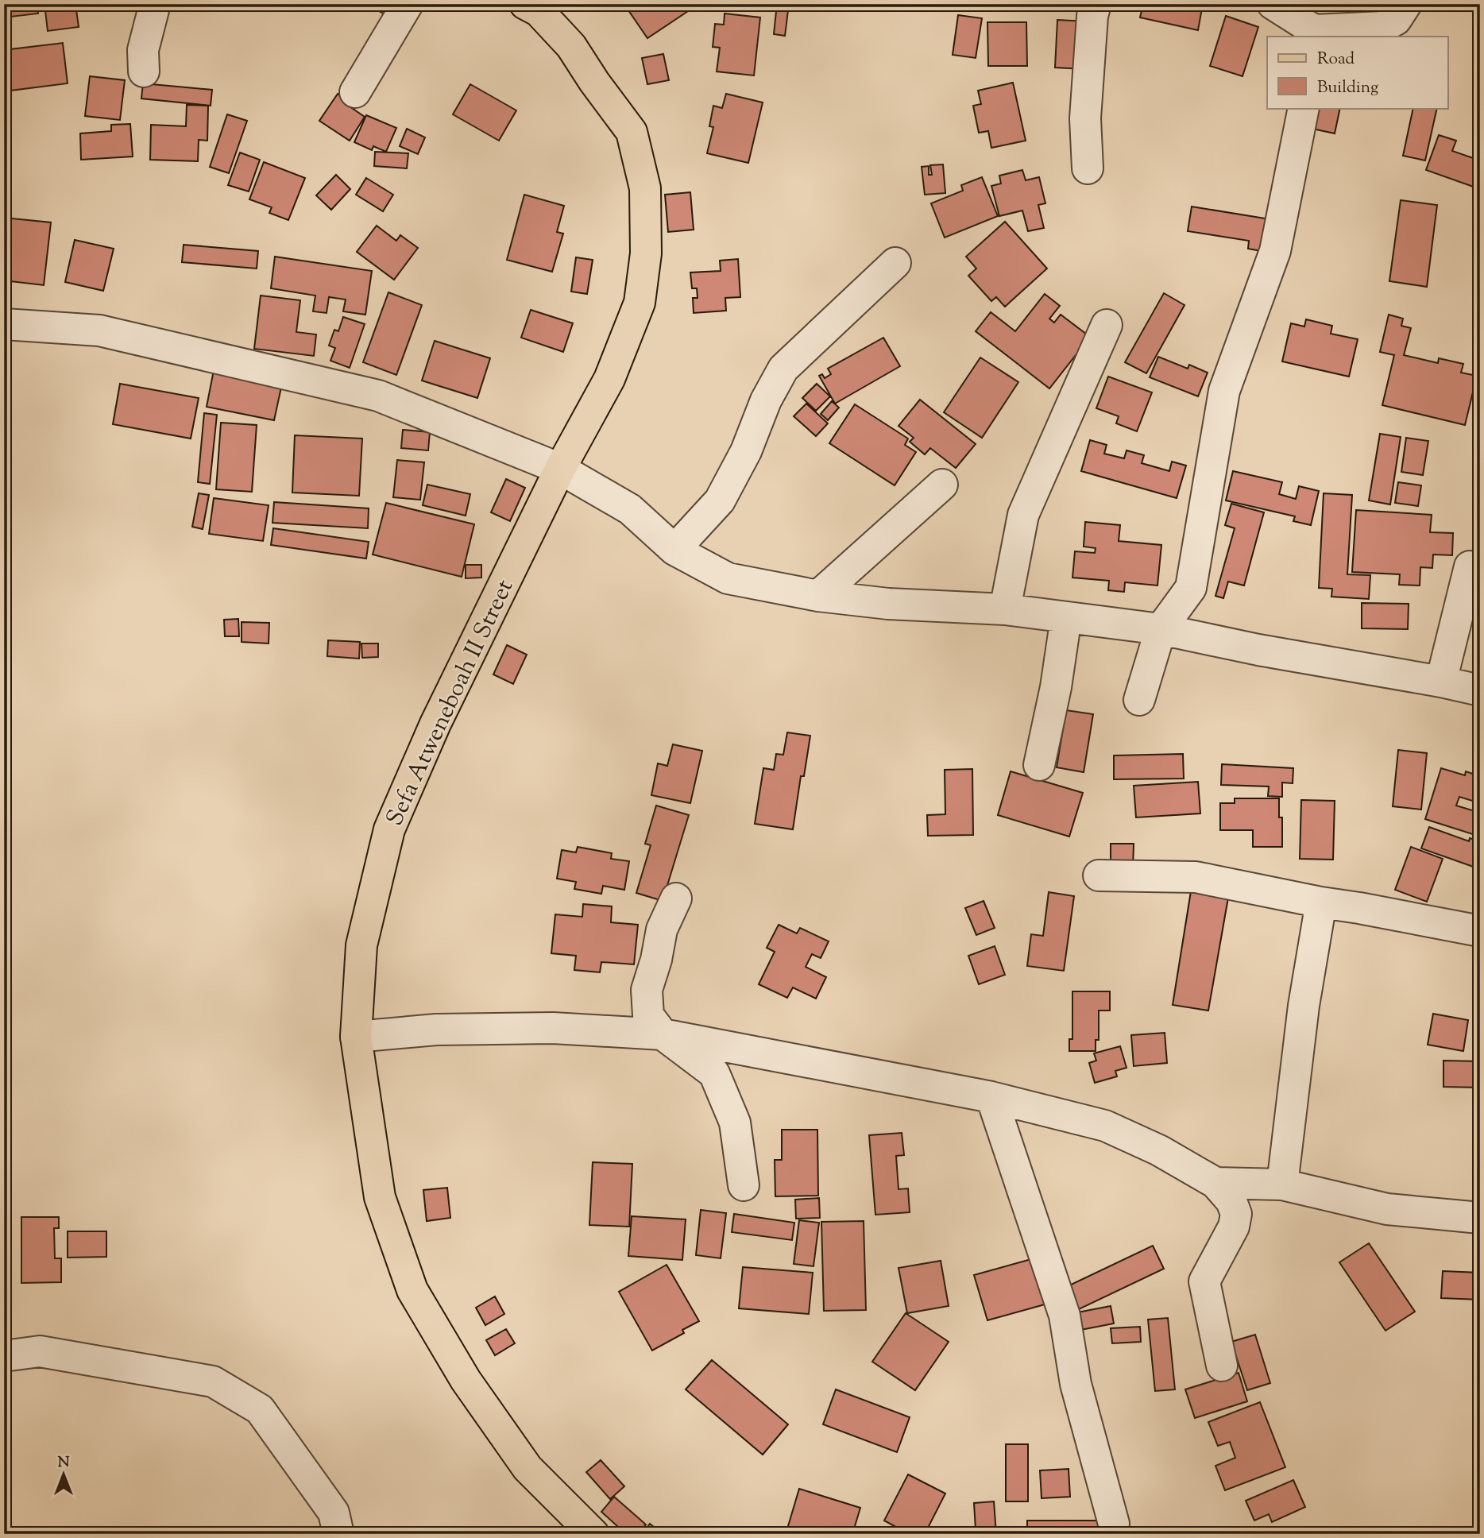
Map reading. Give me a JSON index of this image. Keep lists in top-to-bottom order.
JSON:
{
  "streets": {
    "main road": ["Sefa Atweneboah II Street"]
  },
  "legend": ["Road", "Building"],
  "north": "top"
}
